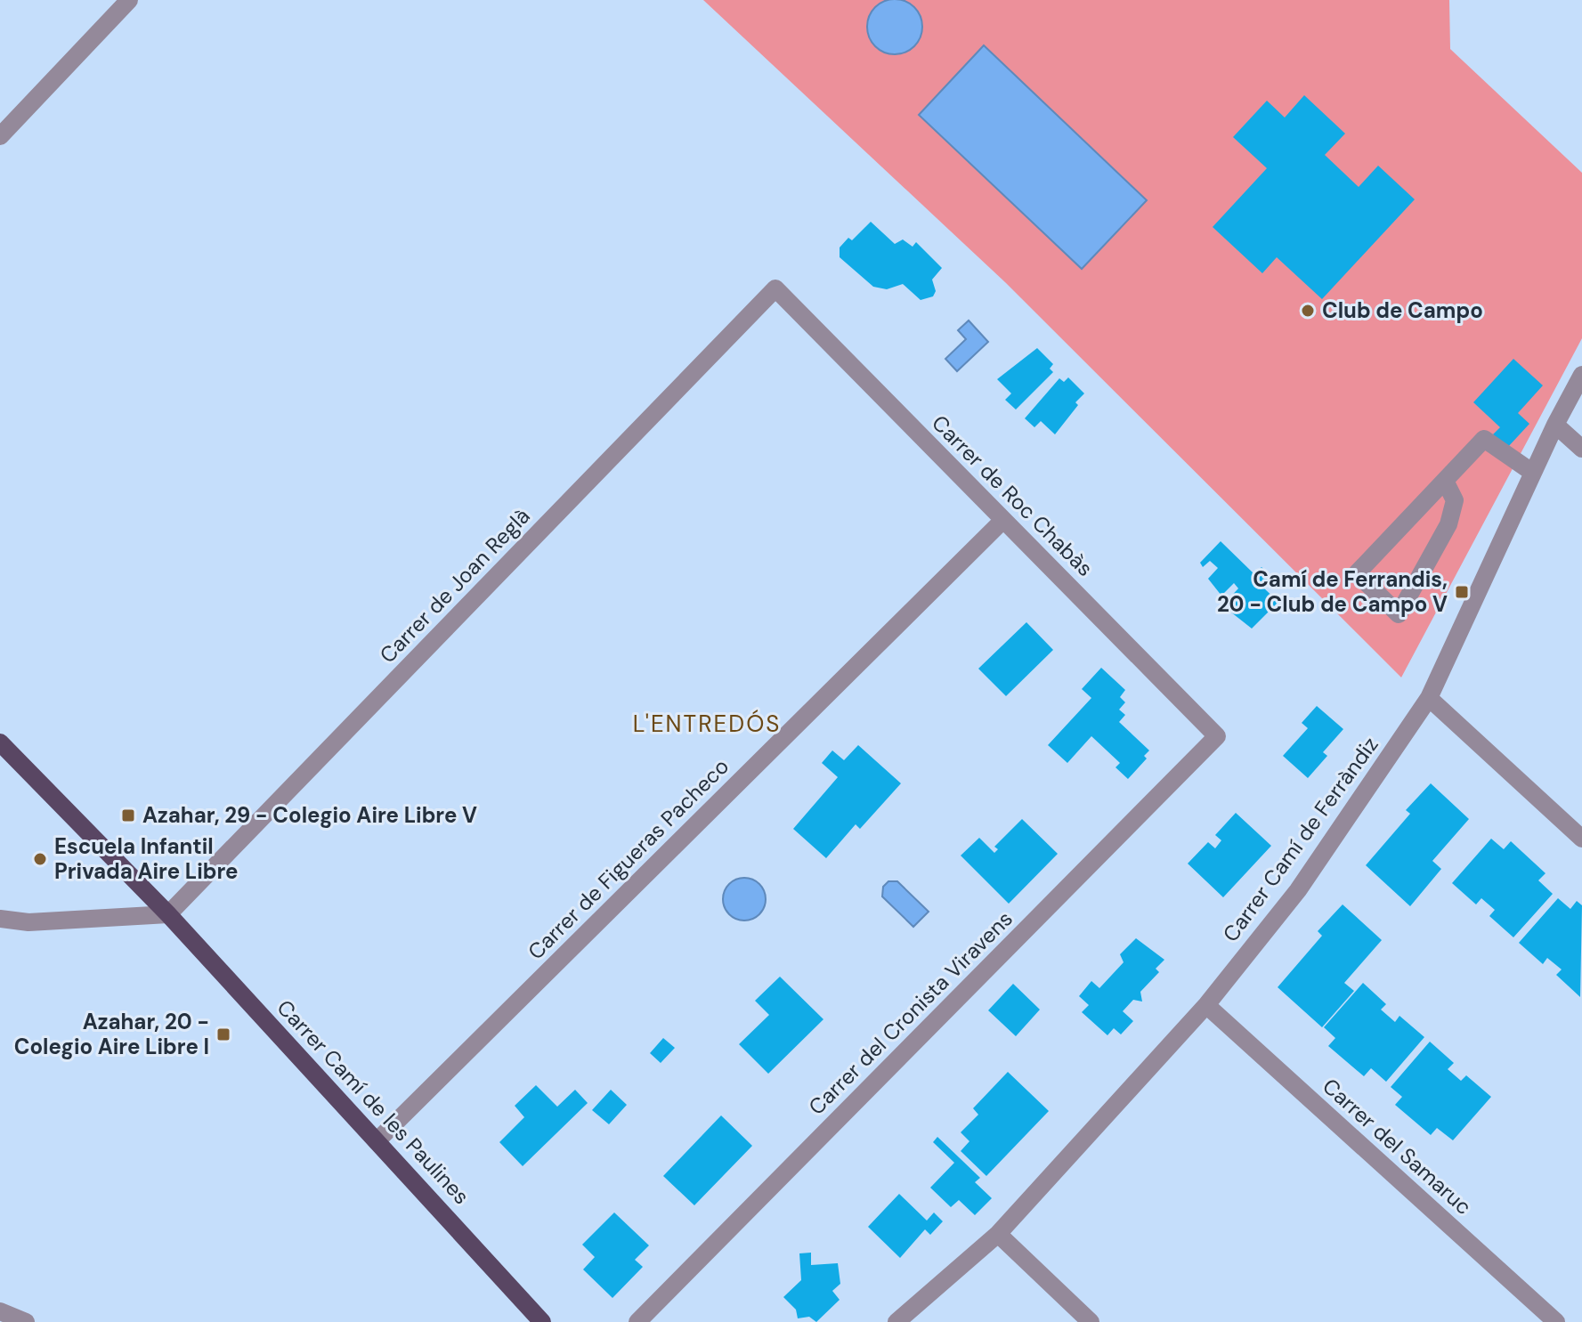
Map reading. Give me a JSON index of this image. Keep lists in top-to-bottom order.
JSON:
{
  "streets": {
    "main road": ["Carrer Camí de les Paulines"],
    "street": [
      "Carrer de Roc Chabàs",
      "Carrer de Joan Reglà",
      "Carrer Camí de Ferràndiz",
      "Carrer de Figueras Pacheco",
      "Carrer del Cronista Viravens",
      "Carrer del Samaruc"
    ]
  },
  "crossings": [
    ["Carrer de Roc Chabàs", "Carrer de Joan Reglà"],
    ["Carrer de Roc Chabàs", "Carrer de Figueras Pacheco"],
    ["Carrer de Roc Chabàs", "Carrer del Cronista Viravens"],
    ["Carrer de Joan Reglà", "Carrer Camí de les Paulines"],
    ["Carrer Camí de Ferràndiz", "Carrer del Samaruc"],
    ["Carrer de Figueras Pacheco", "Carrer Camí de les Paulines"]
  ],
  "districts": ["L'ENTREDÓS"],
  "places": {
    "other": ["Club de Campo", "Escuela Infantil Privada Aire Libre"],
    "transit": ["Camí de Ferrandis, 20 - Club de Campo V", "Azahar, 29 - Colegio Aire Libre V", "Azahar, 20 - Colegio Aire Libre I"]
  }
}
